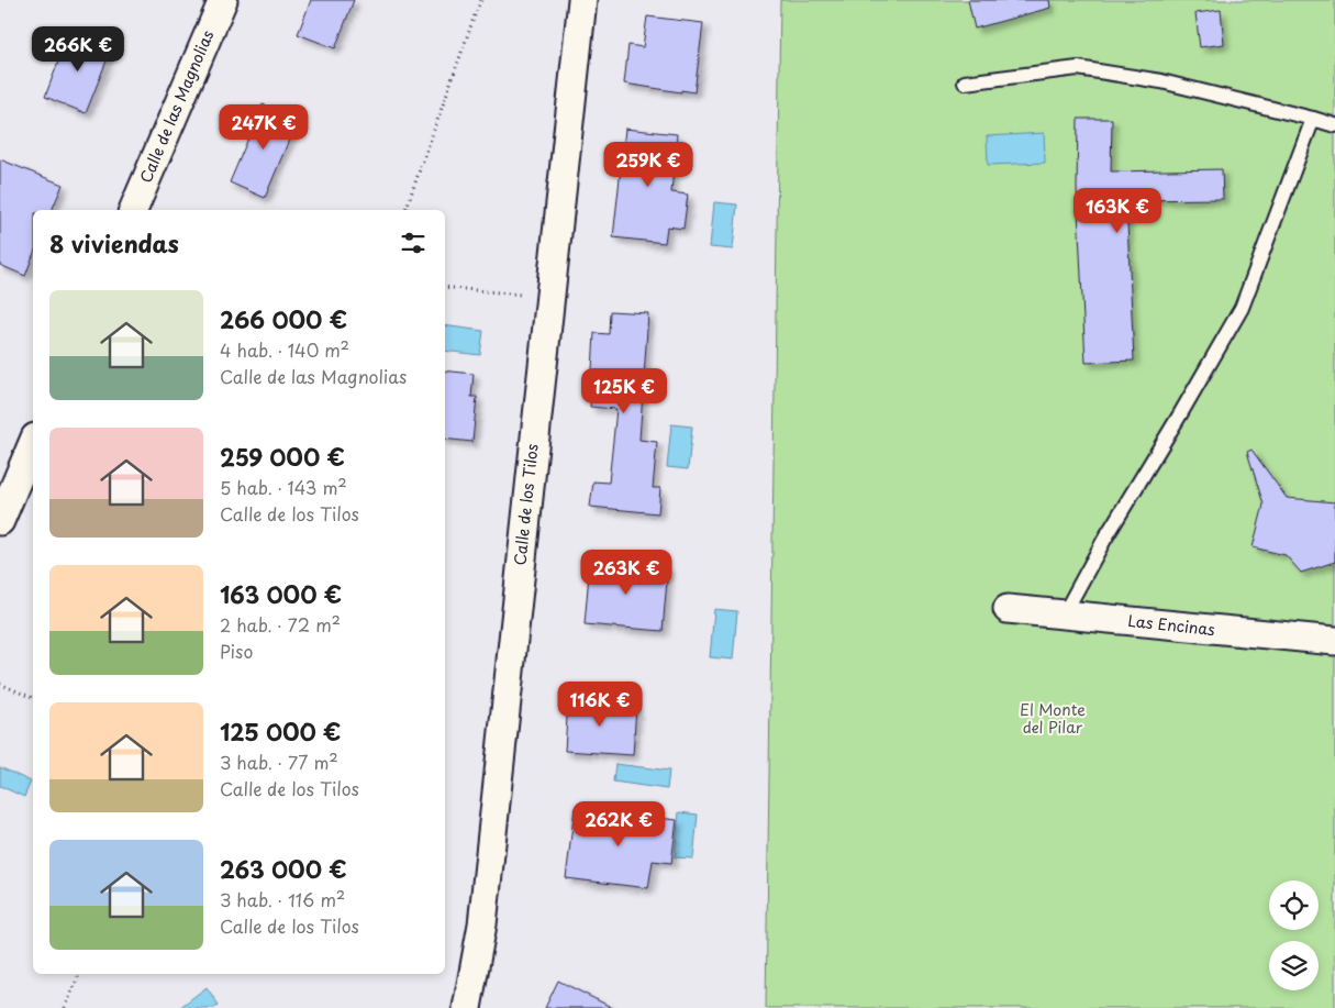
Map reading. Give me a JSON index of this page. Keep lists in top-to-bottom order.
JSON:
{
  "streets": {
    "street": ["Calle de las Magnolias", "Calle de los Tilos", "Las Encinas"]
  },
  "parks": ["El Monte del Pilar"],
  "page": {
    "price": [
      "266K €",
      "247K €",
      "259K €",
      "163K €",
      "125K €",
      "263K €",
      "116K €",
      "262K €"
    ],
    "heading": "8 viviendas",
    "list": [
      {
        "name": "266 000 €",
        "note": "4 hab. · 140 m² · Calle de las Magnolias"
      },
      {
        "name": "259 000 €",
        "note": "5 hab. · 143 m² · Calle de los Tilos"
      },
      {
        "name": "163 000 €",
        "note": "2 hab. · 72 m² · Piso"
      },
      {
        "name": "125 000 €",
        "note": "3 hab. · 77 m² · Calle de los Tilos"
      },
      {
        "name": "263 000 €",
        "note": "3 hab. · 116 m² · Calle de los Tilos"
      }
    ]
  }
}
